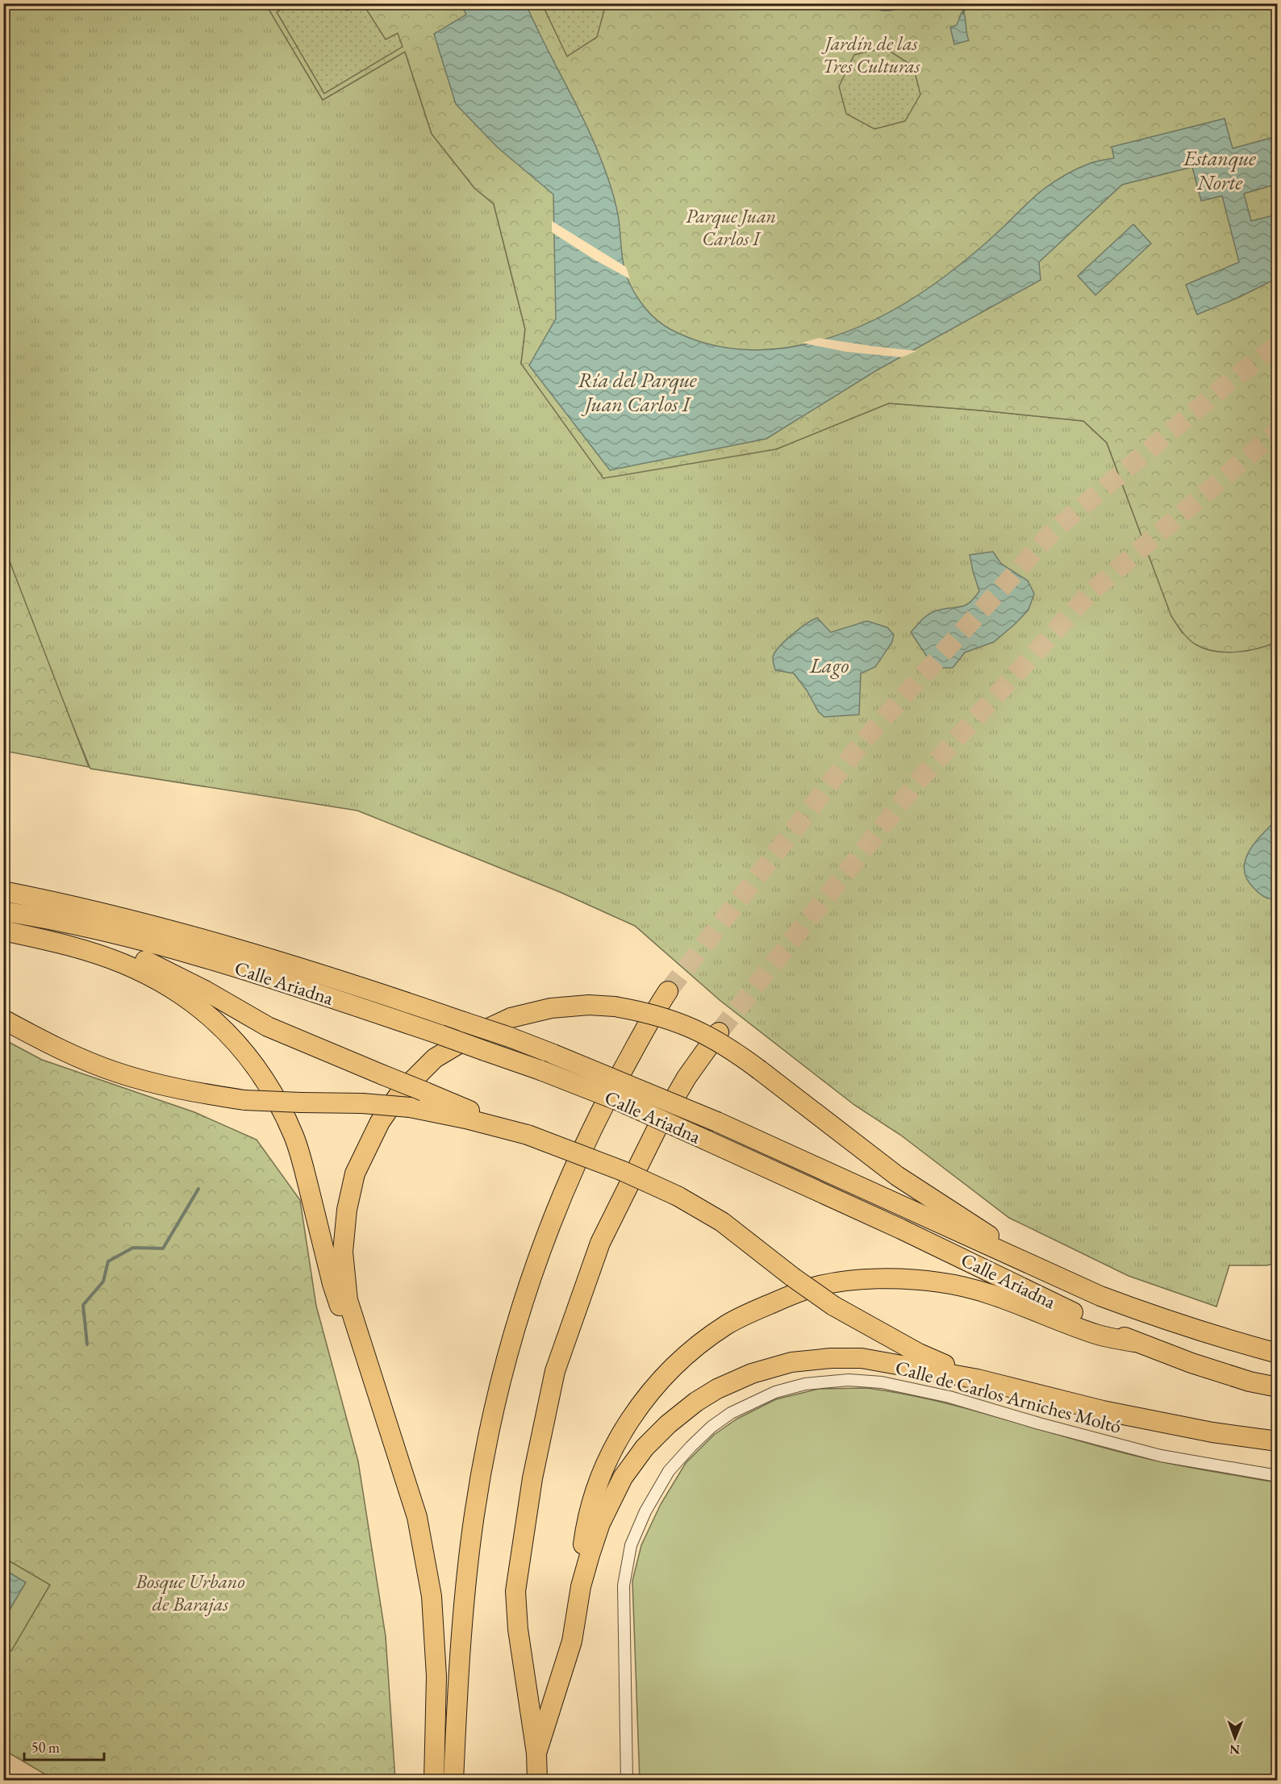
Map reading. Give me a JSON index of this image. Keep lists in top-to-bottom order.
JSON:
{
  "streets": {
    "highway": ["Calle Ariadna"],
    "street": ["Calle de Carlos Arniches Moltó"]
  },
  "water": ["Estanque Norte", "Ría del Parque Juan Carlos I", "Lago"],
  "parks": ["Jardín de las Tres Culturas", "Parque Juan Carlos I", "Bosque Urbano de Barajas"],
  "scale_bar": "50 m",
  "north": "bottom"
}
